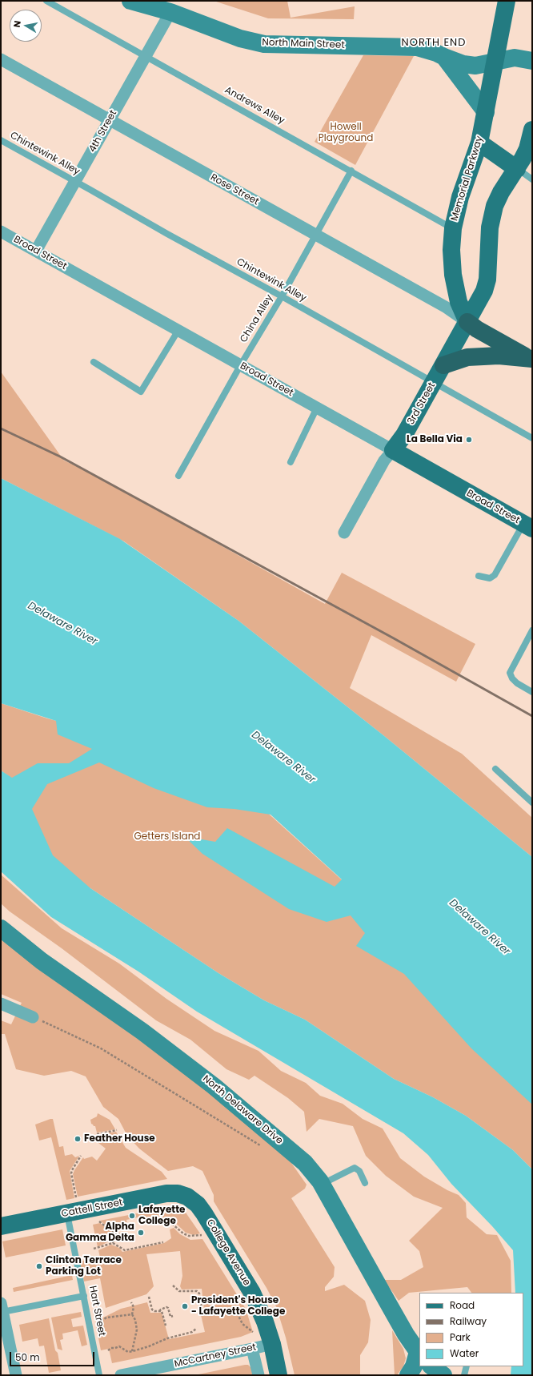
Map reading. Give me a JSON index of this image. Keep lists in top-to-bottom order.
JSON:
{
  "streets": {
    "main road": [
      "North Main Street",
      "Memorial Parkway",
      "Broad Street",
      "3rd Street",
      "North Delaware Drive",
      "Cattell Street",
      "College Avenue"
    ],
    "street": ["4th Street", "Rose Street", "McCartney Street"],
    "lane": [
      "Andrews Alley",
      "Chintewink Alley",
      "China Alley",
      "Hart Street"
    ]
  },
  "crossings": [
    ["North Main Street", "4th Street"],
    ["North Main Street", "Memorial Parkway"],
    ["Andrews Alley", "4th Street"],
    ["Andrews Alley", "Memorial Parkway"],
    ["Andrews Alley", "China Alley"],
    ["4th Street", "Chintewink Alley"],
    ["4th Street", "Rose Street"],
    ["4th Street", "Broad Street"],
    ["Chintewink Alley", "China Alley"],
    ["Chintewink Alley", "3rd Street"],
    ["Memorial Parkway", "Rose Street"],
    ["Memorial Parkway", "3rd Street"],
    ["Rose Street", "China Alley"],
    ["Rose Street", "3rd Street"],
    ["Broad Street", "China Alley"],
    ["Broad Street", "3rd Street"],
    ["Cattell Street", "College Avenue"],
    ["Cattell Street", "Hart Street"],
    ["College Avenue", "McCartney Street"]
  ],
  "districts": ["NORTH END"],
  "water": ["Delaware River"],
  "parks": ["Howell Playground", "Getters Island"],
  "places": [
    "La Bella Via",
    "Feather House",
    "Lafayette College",
    "Alpha Gamma Delta",
    "Clinton Terrace Parking Lot",
    "President's House - Lafayette College"
  ],
  "legend": [
    "Road",
    "Railway",
    "Park",
    "Water"
  ],
  "scale_bar": "50 m",
  "north": "left"
}
